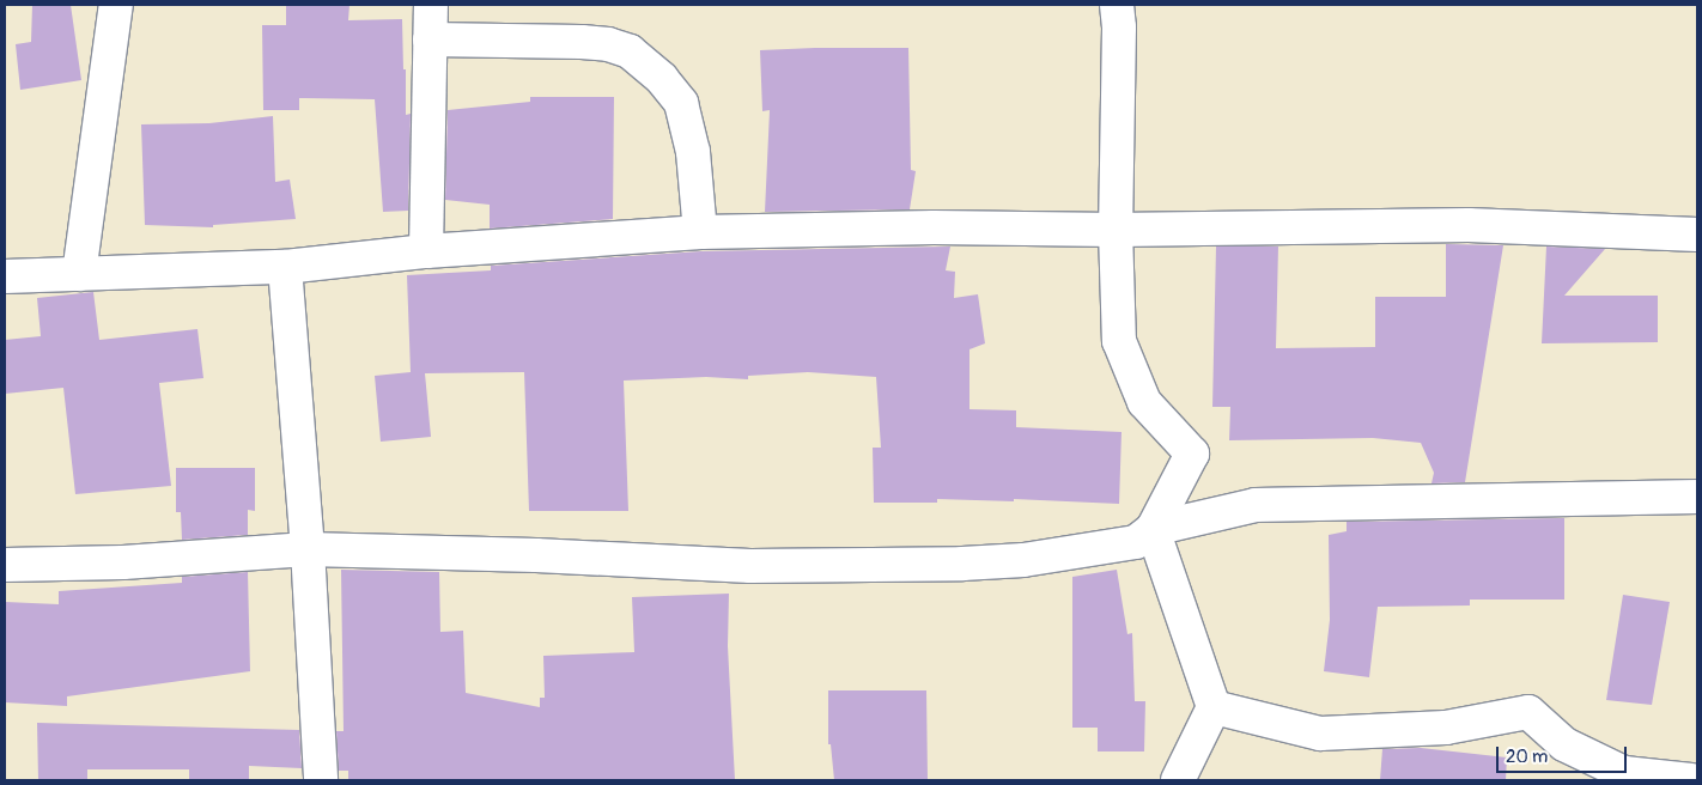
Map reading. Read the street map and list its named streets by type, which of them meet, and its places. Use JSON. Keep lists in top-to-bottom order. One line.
{"scale_bar":"20 m"}
